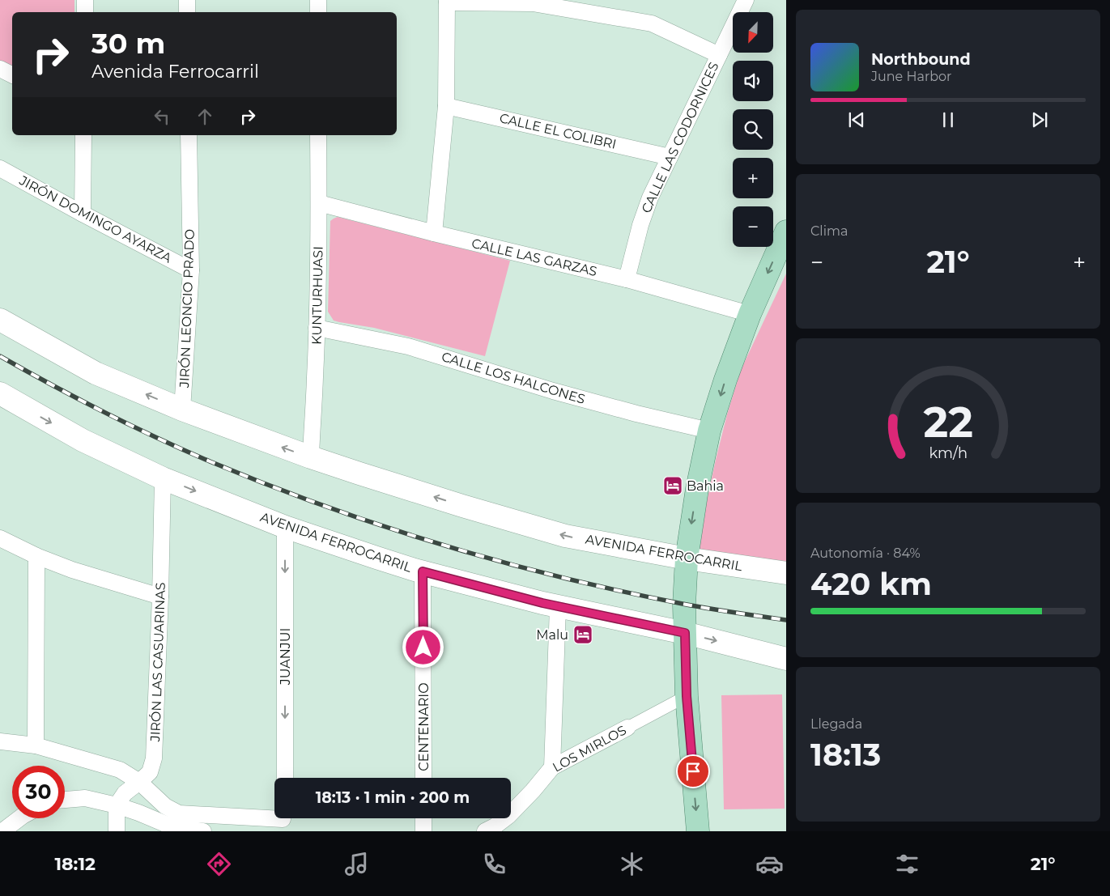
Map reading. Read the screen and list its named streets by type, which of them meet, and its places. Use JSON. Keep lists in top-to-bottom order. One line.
{"streets":{"main road":["AVENIDA FERROCARRIL"],"street":["CALLE EL COLIBRI","CALLE LAS CODORNICES","JIRÓN DOMINGO AYARZA","CALLE LAS GARZAS","KUNTURHUASI","JIRÓN LEONCIO PRADO","CALLE LOS HALCONES","JUANJUI","JIRÓN LAS CASUARINAS","CENTENARIO","LOS MIRLOS"]},"crossings":[["CALLE EL COLIBRI","CALLE LAS CODORNICES"],["CALLE LAS CODORNICES","CALLE LAS GARZAS"],["JIRÓN DOMINGO AYARZA","JIRÓN LEONCIO PRADO"],["CALLE LAS GARZAS","KUNTURHUASI"],["KUNTURHUASI","CALLE LOS HALCONES"],["KUNTURHUASI","AVENIDA FERROCARRIL"],["JIRÓN LEONCIO PRADO","AVENIDA FERROCARRIL"],["AVENIDA FERROCARRIL","JUANJUI"],["AVENIDA FERROCARRIL","JIRÓN LAS CASUARINAS"],["AVENIDA FERROCARRIL","CENTENARIO"]],"one_way":["JUANJUI"],"places":{"hotel":["Bahia","Malu"]},"north":"bottom left","page":{"map_buttons":["+","−"],"turn":["30 m","Avenida Ferrocarril"],"song":["Northbound","June Harbor"],"tile":["Clima",["Autonomía · 84%","420 km"],["Llegada","18:13"]],"heat":["−","21°","+"],"limit":"30","trip":"18:13 · 1 min · 200 m","tabs":["18:12","21°"],"gauge":["22","km/h"]}}
